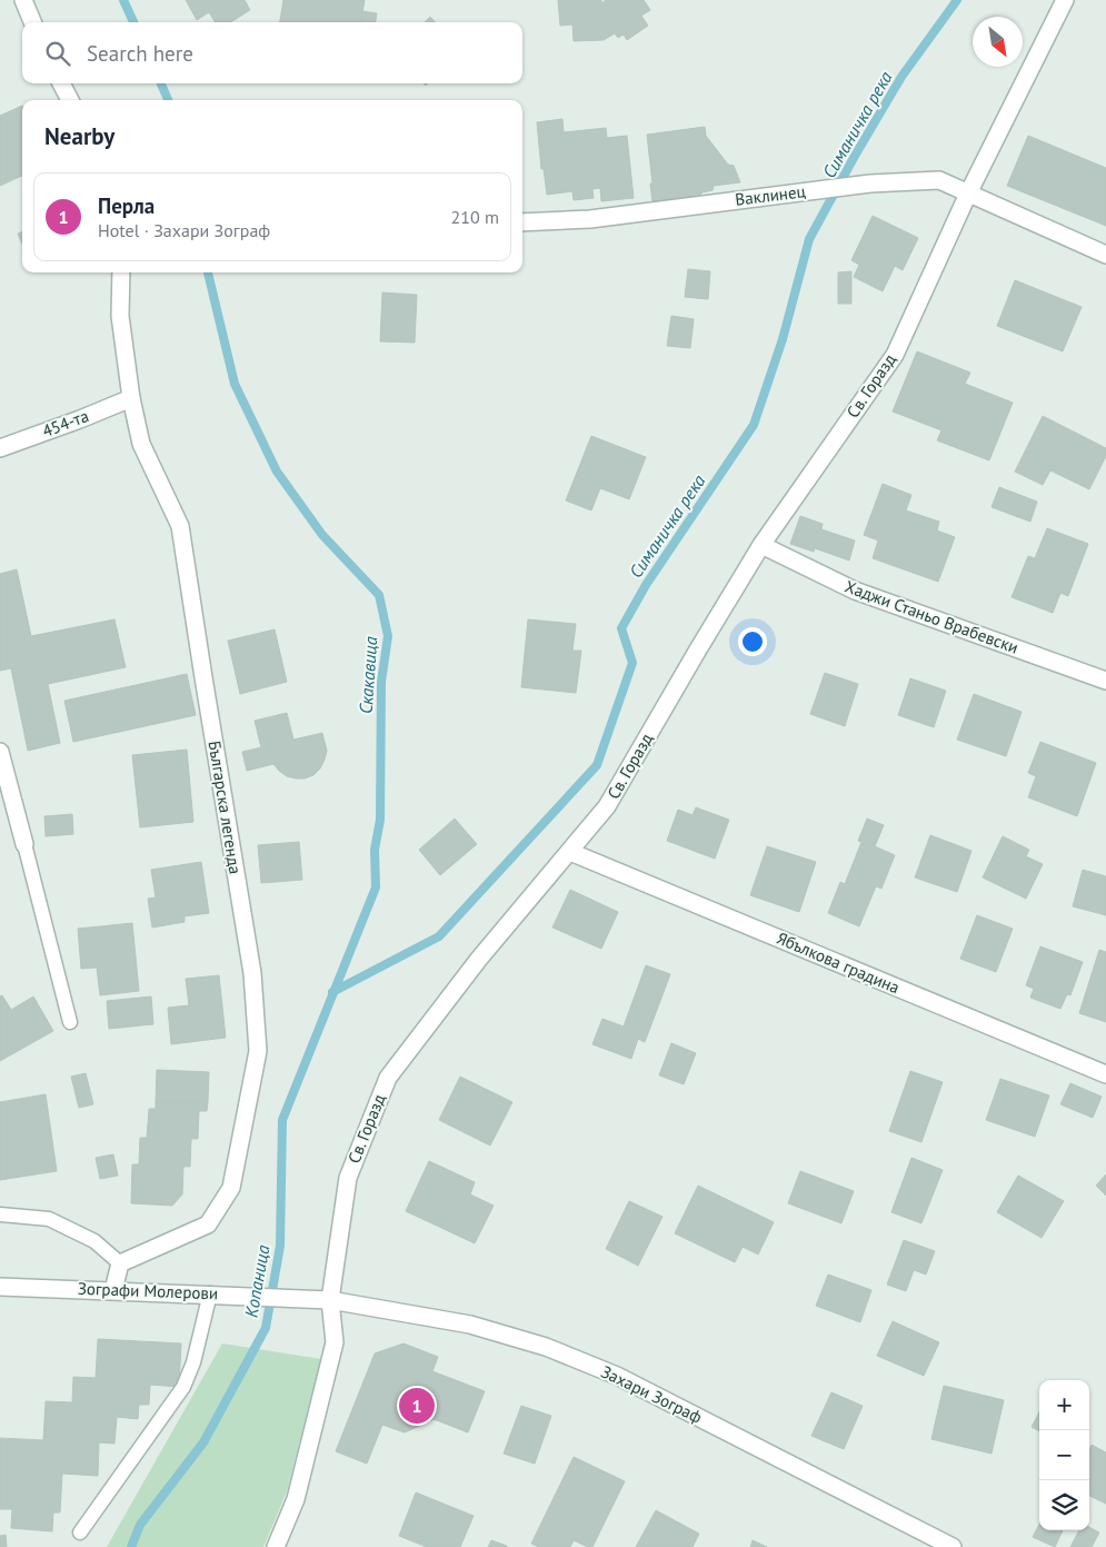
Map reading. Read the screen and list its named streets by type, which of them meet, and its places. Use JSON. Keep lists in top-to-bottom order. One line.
{"streets":{"street":["Ваклинец","Св. Горазд","454-та","Хаджи Станьо Врабевски","Българска легенда","Ябълкова градина","Зографи Молерови","Захари Зограф"]},"crossings":[["Ваклинец","Св. Горазд"],["Св. Горазд","Хаджи Станьо Врабевски"],["Св. Горазд","Ябълкова градина"],["Св. Горазд","Зографи Молерови"],["Св. Горазд","Захари Зограф"],["454-та","Българска легенда"],["Зографи Молерови","Захари Зограф"]],"water":["Симаничка река","Скакавица","Копаница"],"north":"bottom right","page":{"search":"Search here","heading":"Nearby","list":[{"mark":"1","name":"Перла","note":"Hotel · Захари Зограф","value":"210 m"}],"map_buttons":["+","−"],"pins":"1"}}
